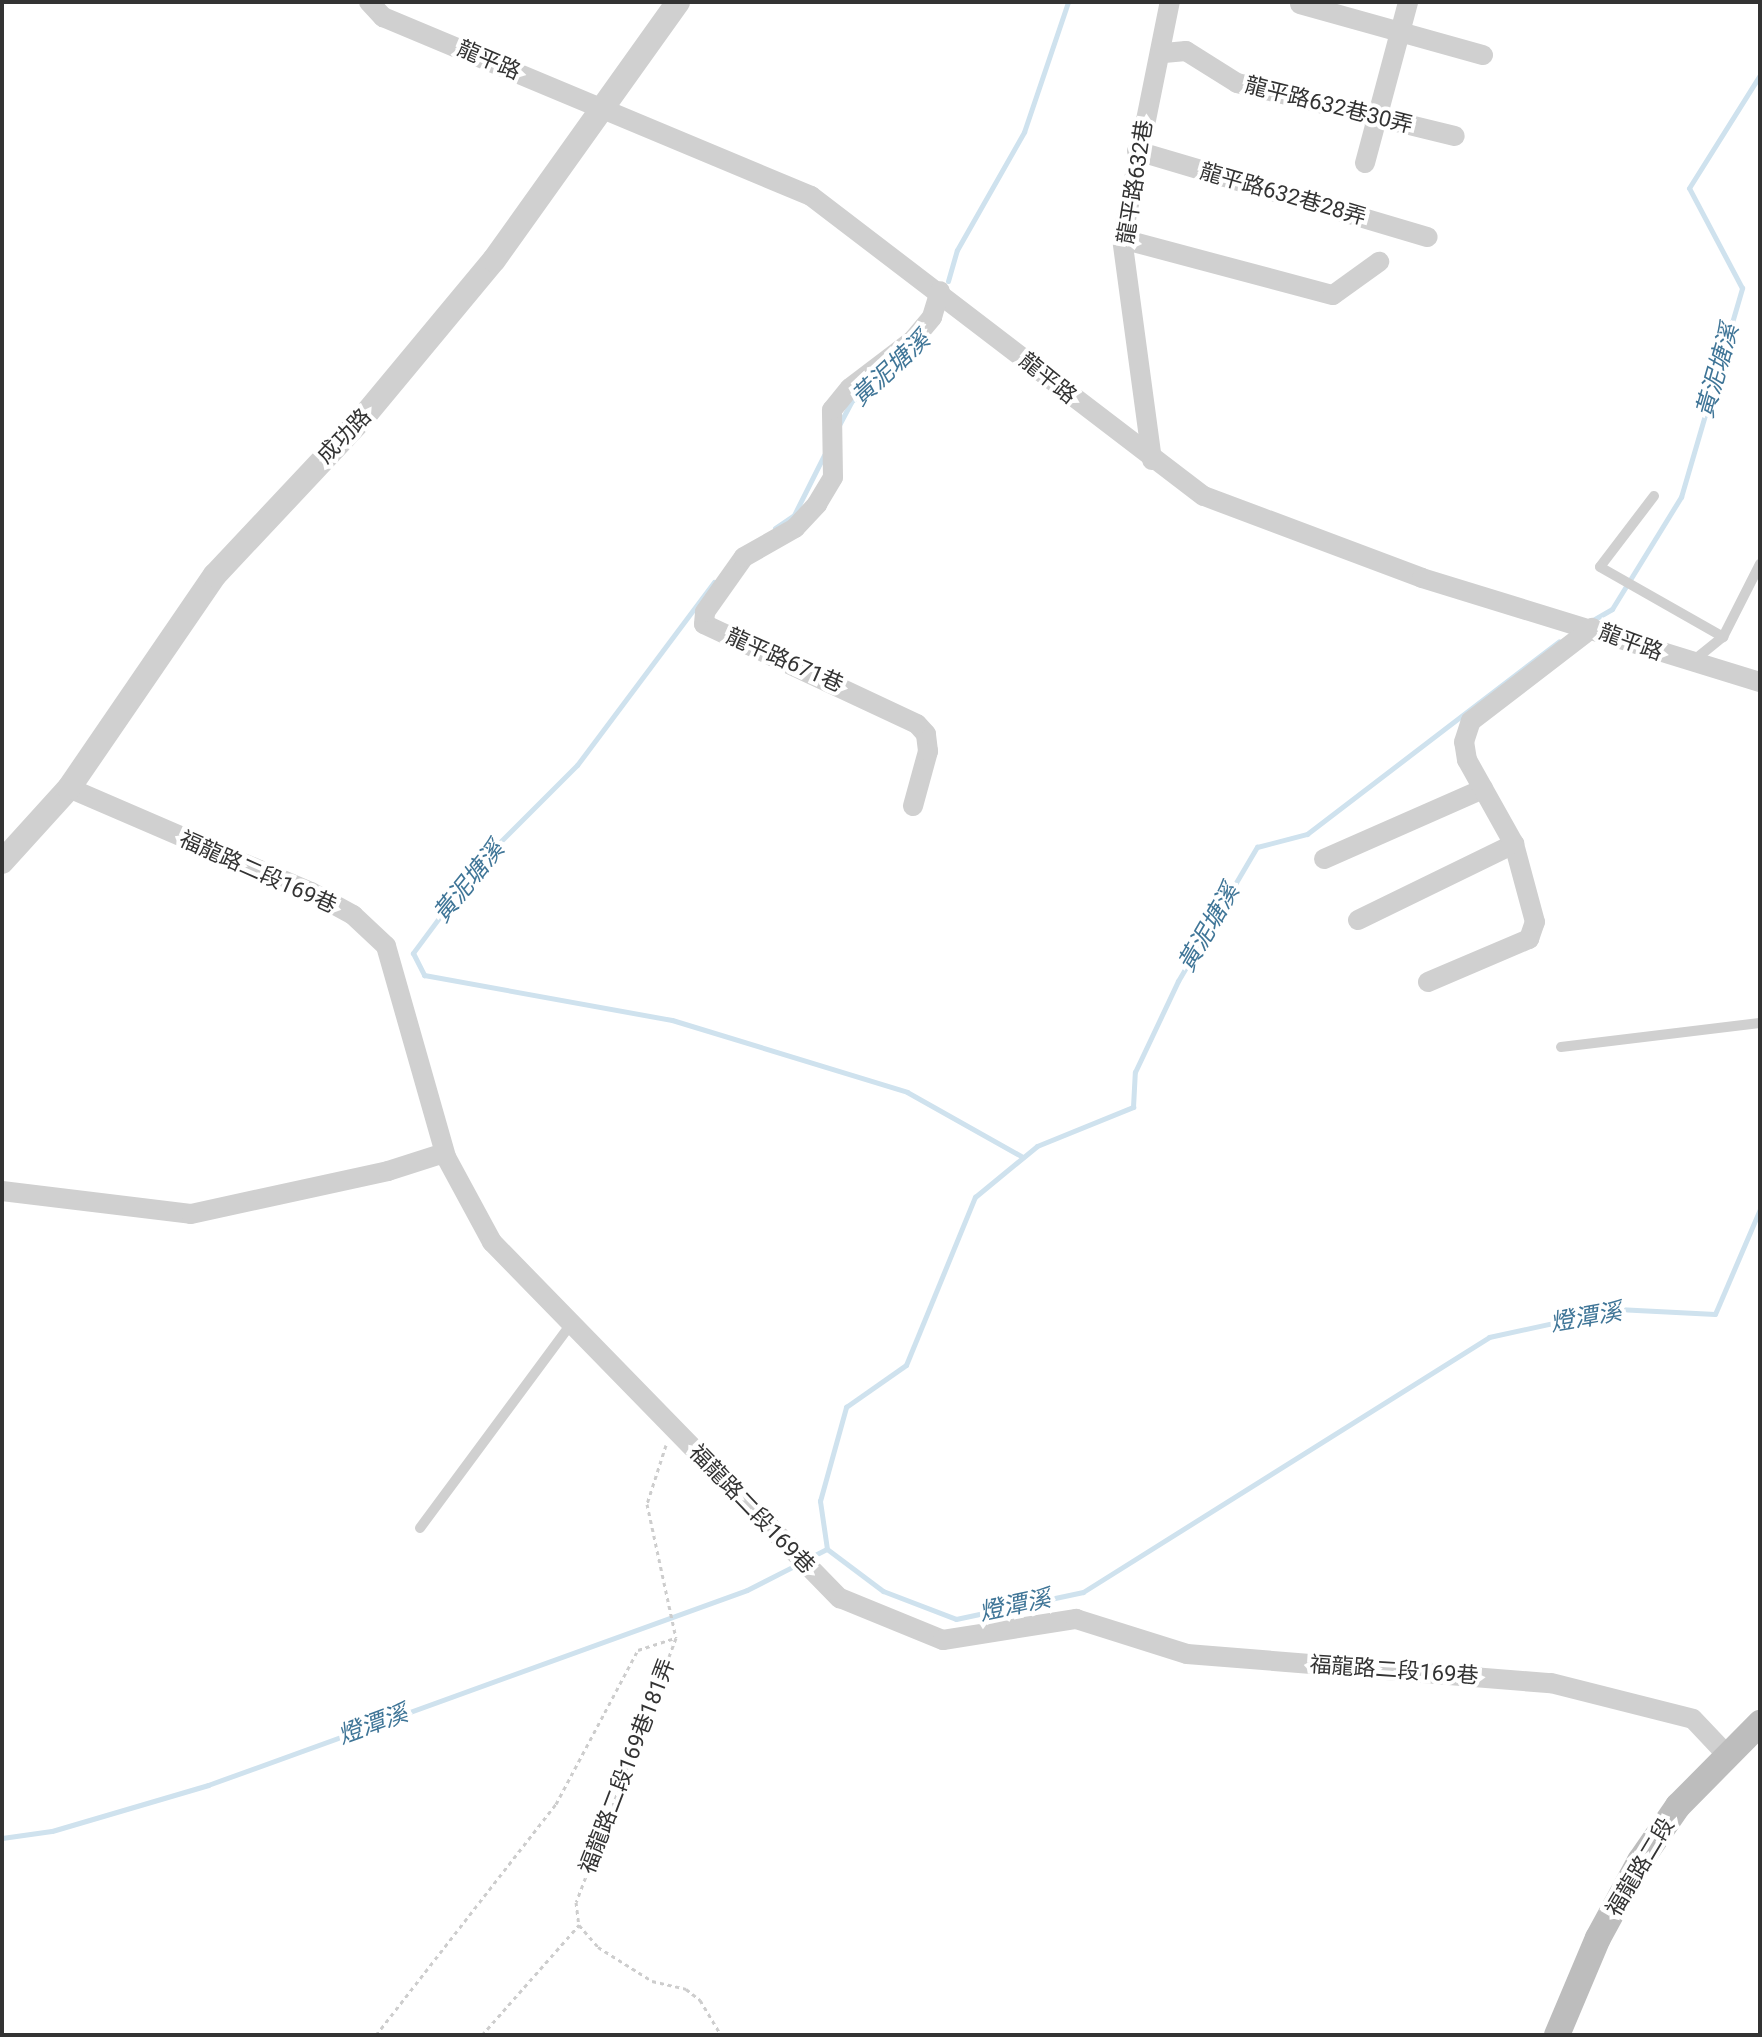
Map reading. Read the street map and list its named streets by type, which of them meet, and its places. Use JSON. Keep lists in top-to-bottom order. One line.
{"streets":{"main road":["福龍路二段"],"street":["龍平路","龍平路632巷30弄","龍平路632巷","龍平路632巷28弄","成功路","龍平路671巷","福龍路二段169巷"],"path":["福龍路二段169巷181弄"]},"crossings":[["龍平路","龍平路632巷"],["龍平路","成功路"],["龍平路","龍平路671巷"],["龍平路632巷30弄","龍平路632巷"],["龍平路632巷","龍平路632巷28弄"],["成功路","福龍路二段169巷"],["福龍路二段169巷","福龍路二段169巷181弄"],["福龍路二段169巷","福龍路二段"]],"water":["黃泥塘溪","燈潭溪"]}
